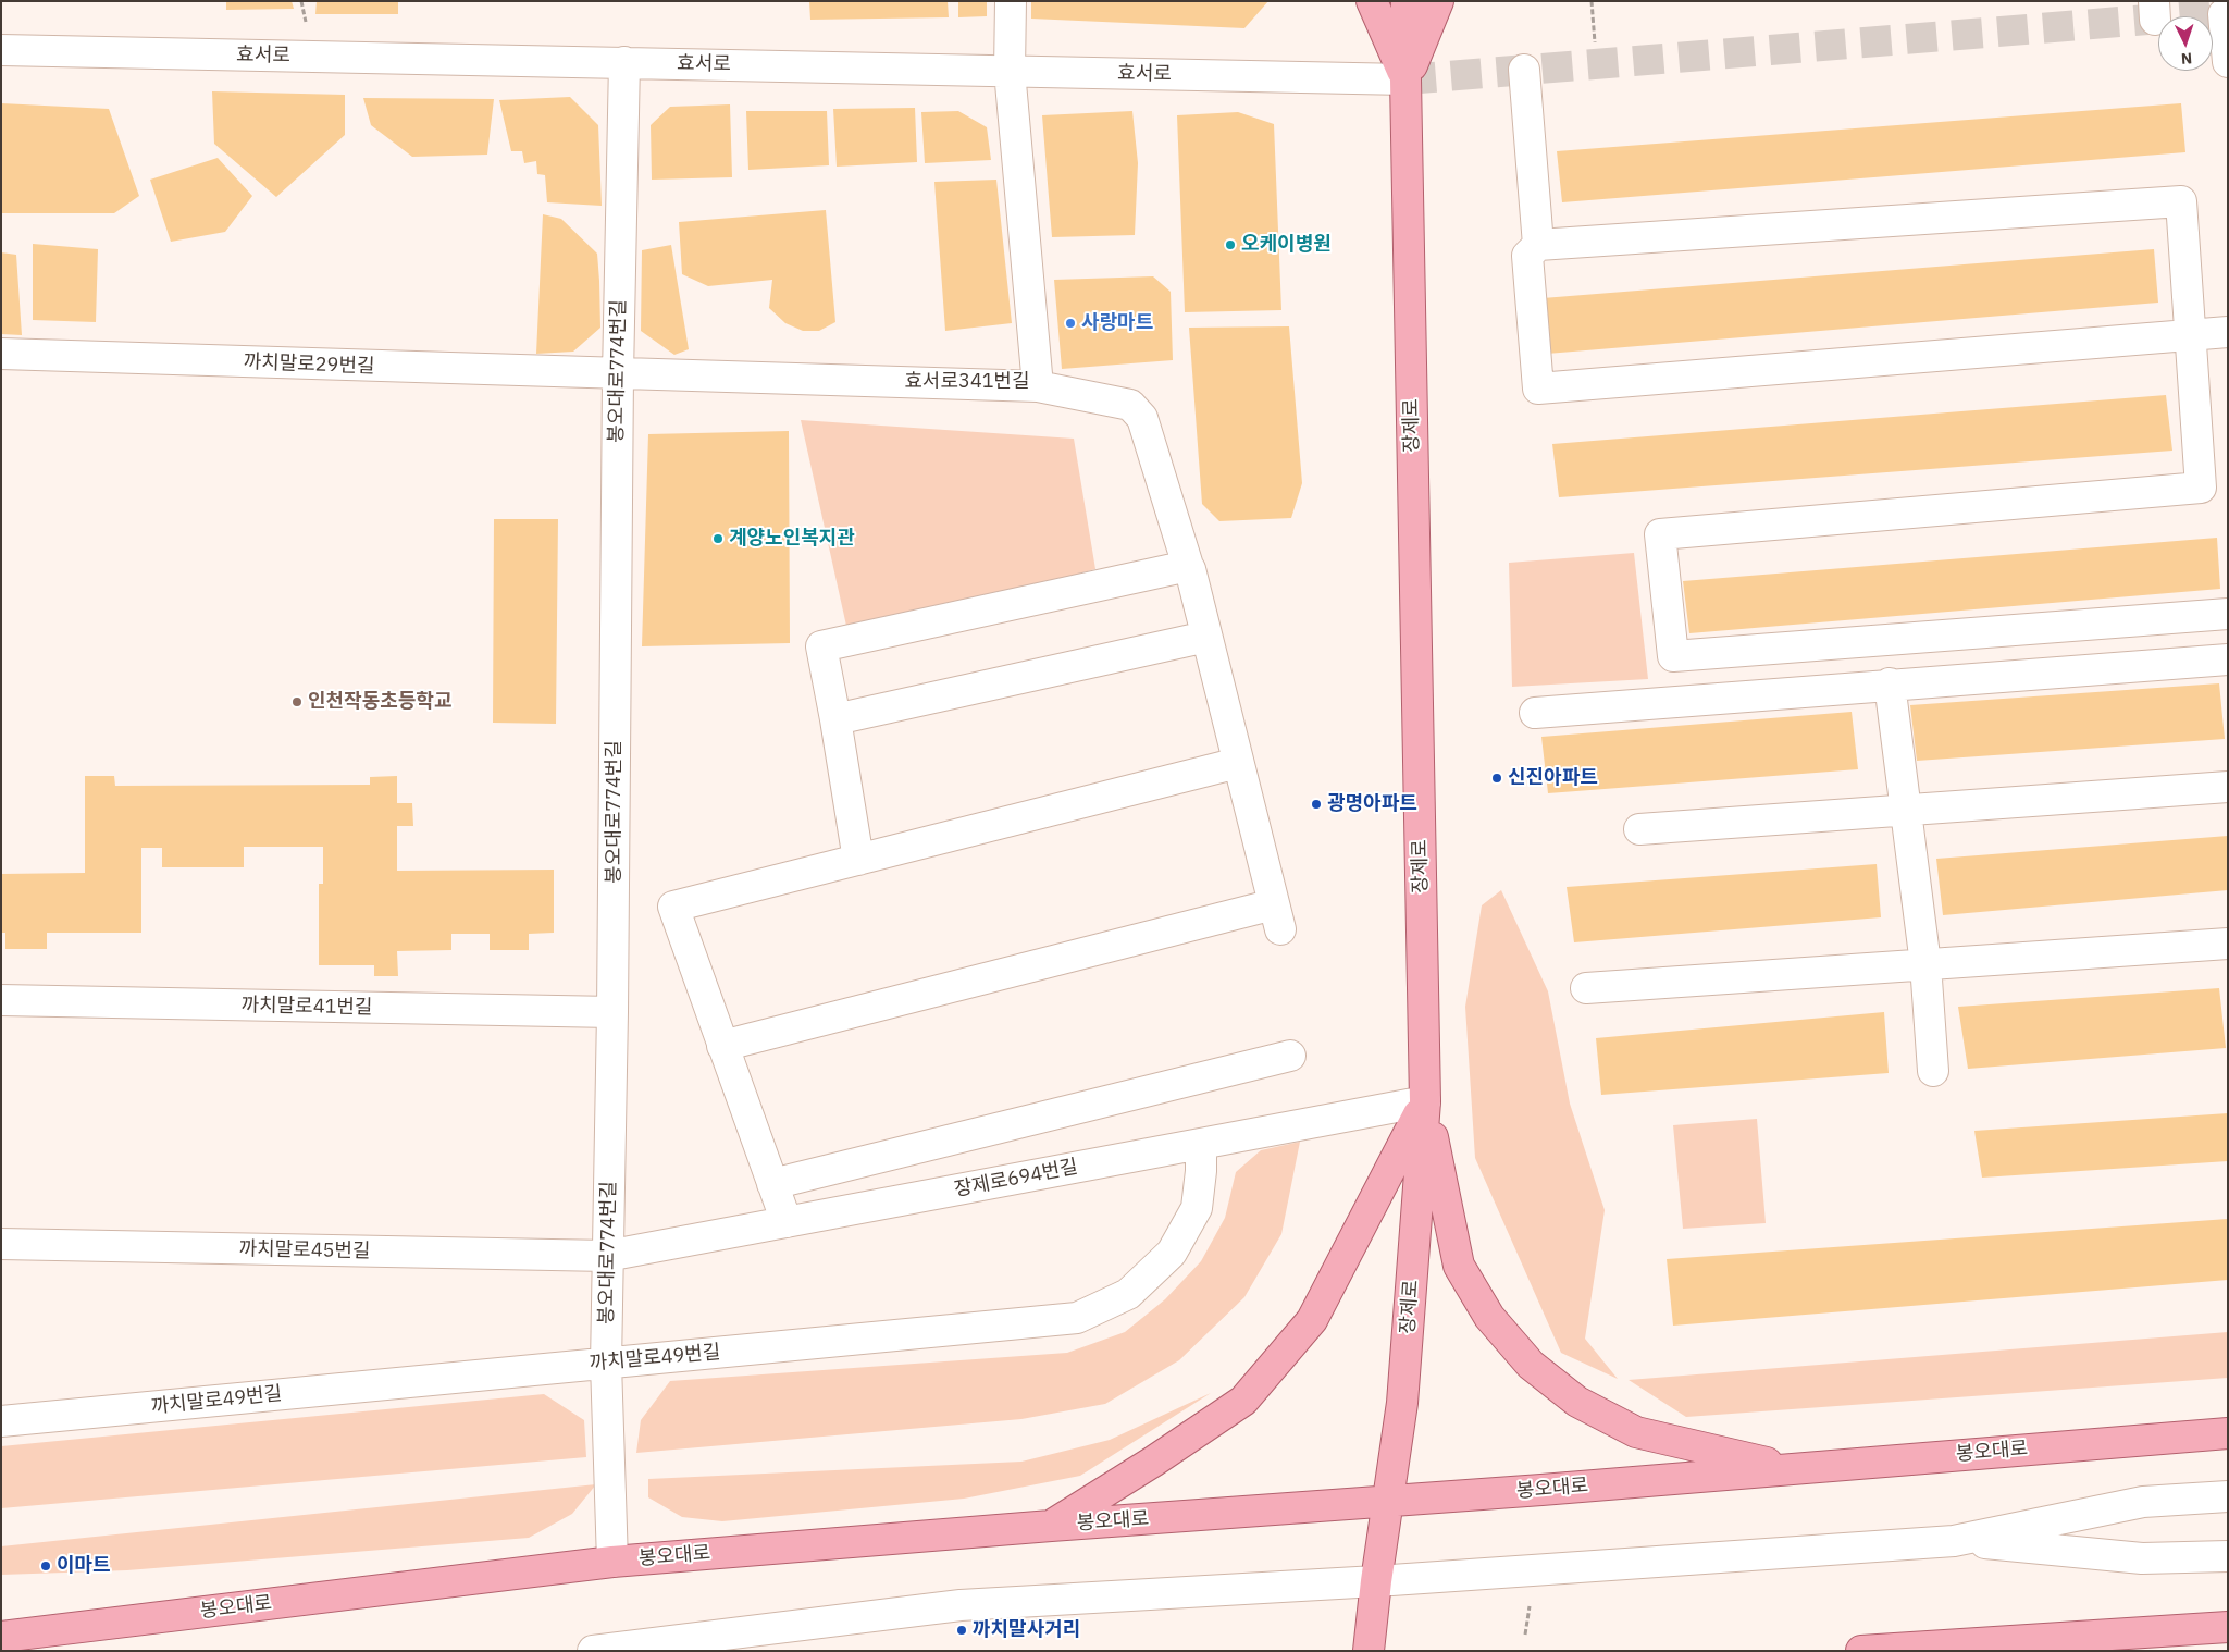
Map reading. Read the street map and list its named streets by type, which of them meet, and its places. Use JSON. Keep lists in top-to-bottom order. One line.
{"streets":{"main road":["장제로","봉오대로"],"street":["효서로","까치말로29번길","봉오대로774번길","효서로341번길","까치말로41번길","장제로694번길","까치말로45번길","까치말로49번길"]},"crossings":[["효서로","봉오대로774번길"],["효서로","효서로341번길"],["효서로","장제로"],["까치말로29번길","봉오대로774번길"],["까치말로29번길","효서로341번길"],["봉오대로774번길","효서로341번길"],["봉오대로774번길","까치말로41번길"],["봉오대로774번길","장제로694번길"],["봉오대로774번길","까치말로45번길"],["봉오대로774번길","까치말로49번길"],["봉오대로774번길","봉오대로"],["장제로","장제로694번길"],["장제로","봉오대로"],["장제로694번길","까치말로45번길"],["장제로694번길","까치말로49번길"]],"places":["오케이병원","사랑마트","계양노인복지관","인천작동초등학교","신진아파트","광명아파트","이마트","까치말사거리"],"north":"bottom"}
